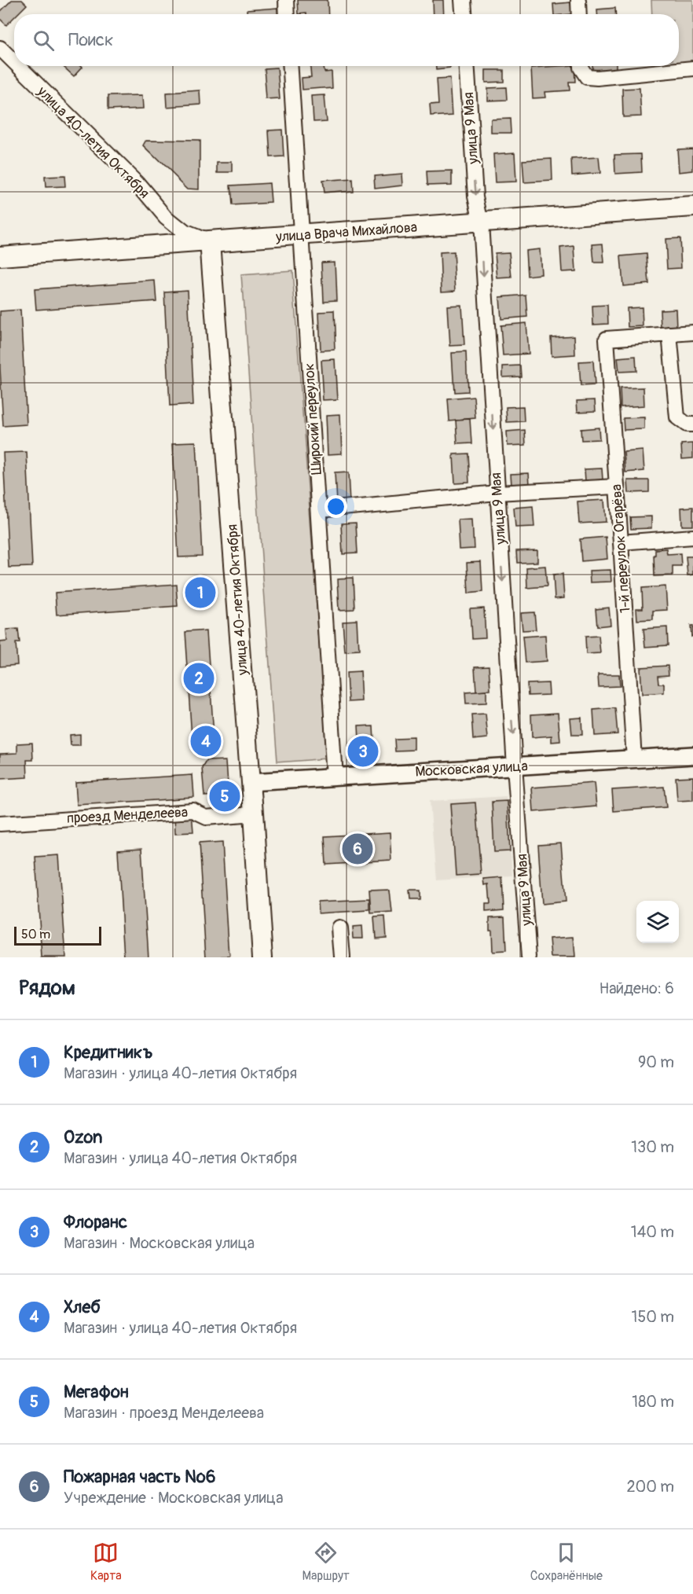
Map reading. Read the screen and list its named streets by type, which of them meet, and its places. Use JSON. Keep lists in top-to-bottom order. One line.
{"streets":{"main road":["улица 40-летия Октября","улица Врача Михайлова"],"street":["улица 9 Мая","Широкий переулок","1-й переулок Огарёва","Московская улица","проезд Менделеева"]},"crossings":[["улица 9 Мая","улица Врача Михайлова"],["улица 9 Мая","Московская улица"],["улица 40-летия Октября","улица Врача Михайлова"],["улица 40-летия Октября","Московская улица"],["улица 40-летия Октября","проезд Менделеева"],["улица Врача Михайлова","Широкий переулок"],["Широкий переулок","Московская улица"],["1-й переулок Огарёва","Московская улица"]],"one_way":["улица 9 Мая"],"scale_bar":"50 m","page":{"search":"Поиск","pins":["1","2","4","3","5","6"],"scale":"50 m","heading":["Рядом","Найдено: 6"],"list":[{"mark":"1","name":"Кредитникъ","note":"Магазин · улица 40-летия Октября","value":"90 m"},{"mark":"2","name":"Ozon","note":"Магазин · улица 40-летия Октября","value":"130 m"},{"mark":"3","name":"Флоранс","note":"Магазин · Московская улица","value":"140 m"},{"mark":"4","name":"Хлеб","note":"Магазин · улица 40-летия Октября","value":"150 m"},{"mark":"5","name":"Мегафон","note":"Магазин · проезд Менделеева","value":"180 m"},{"mark":"6","name":"Пожарная часть №6","note":"Учреждение · Московская улица","value":"200 m"}],"nav":["Карта","Маршрут","Сохранённые"]}}
